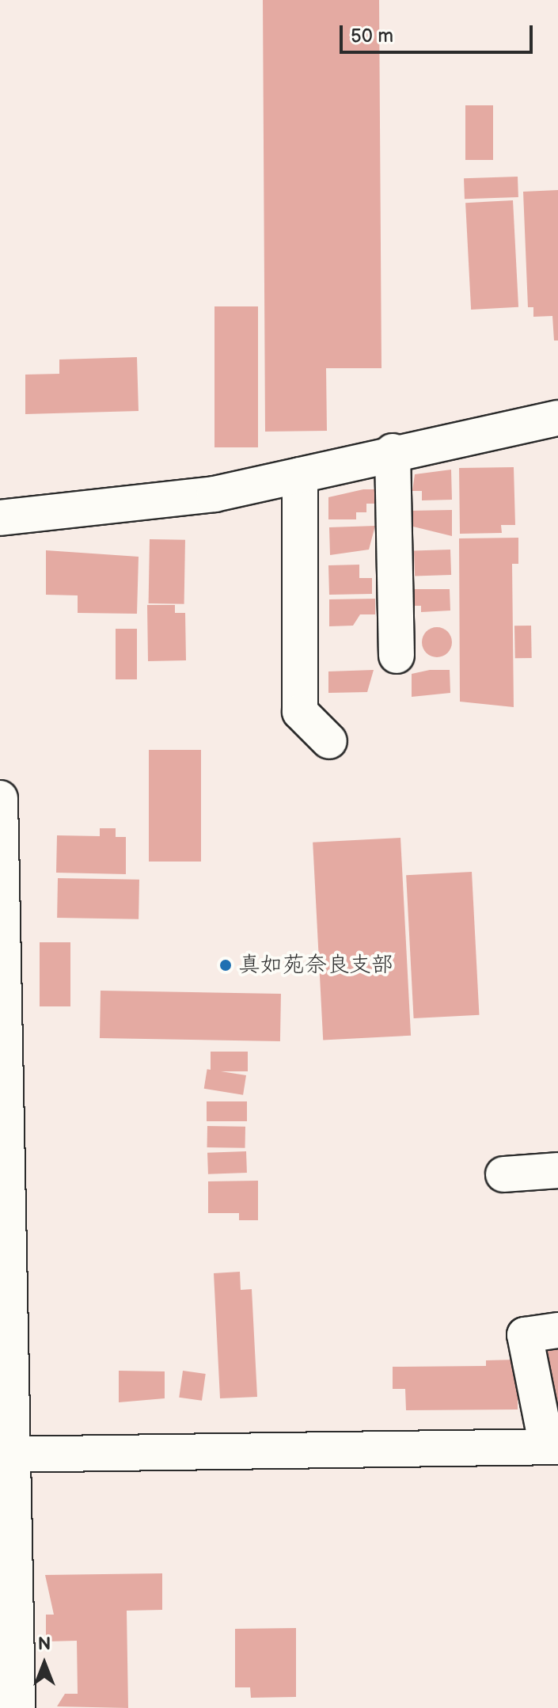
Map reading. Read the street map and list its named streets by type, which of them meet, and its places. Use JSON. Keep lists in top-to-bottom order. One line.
{"places":["真如苑奈良支部"],"scale_bar":"50 m","north":"top"}
